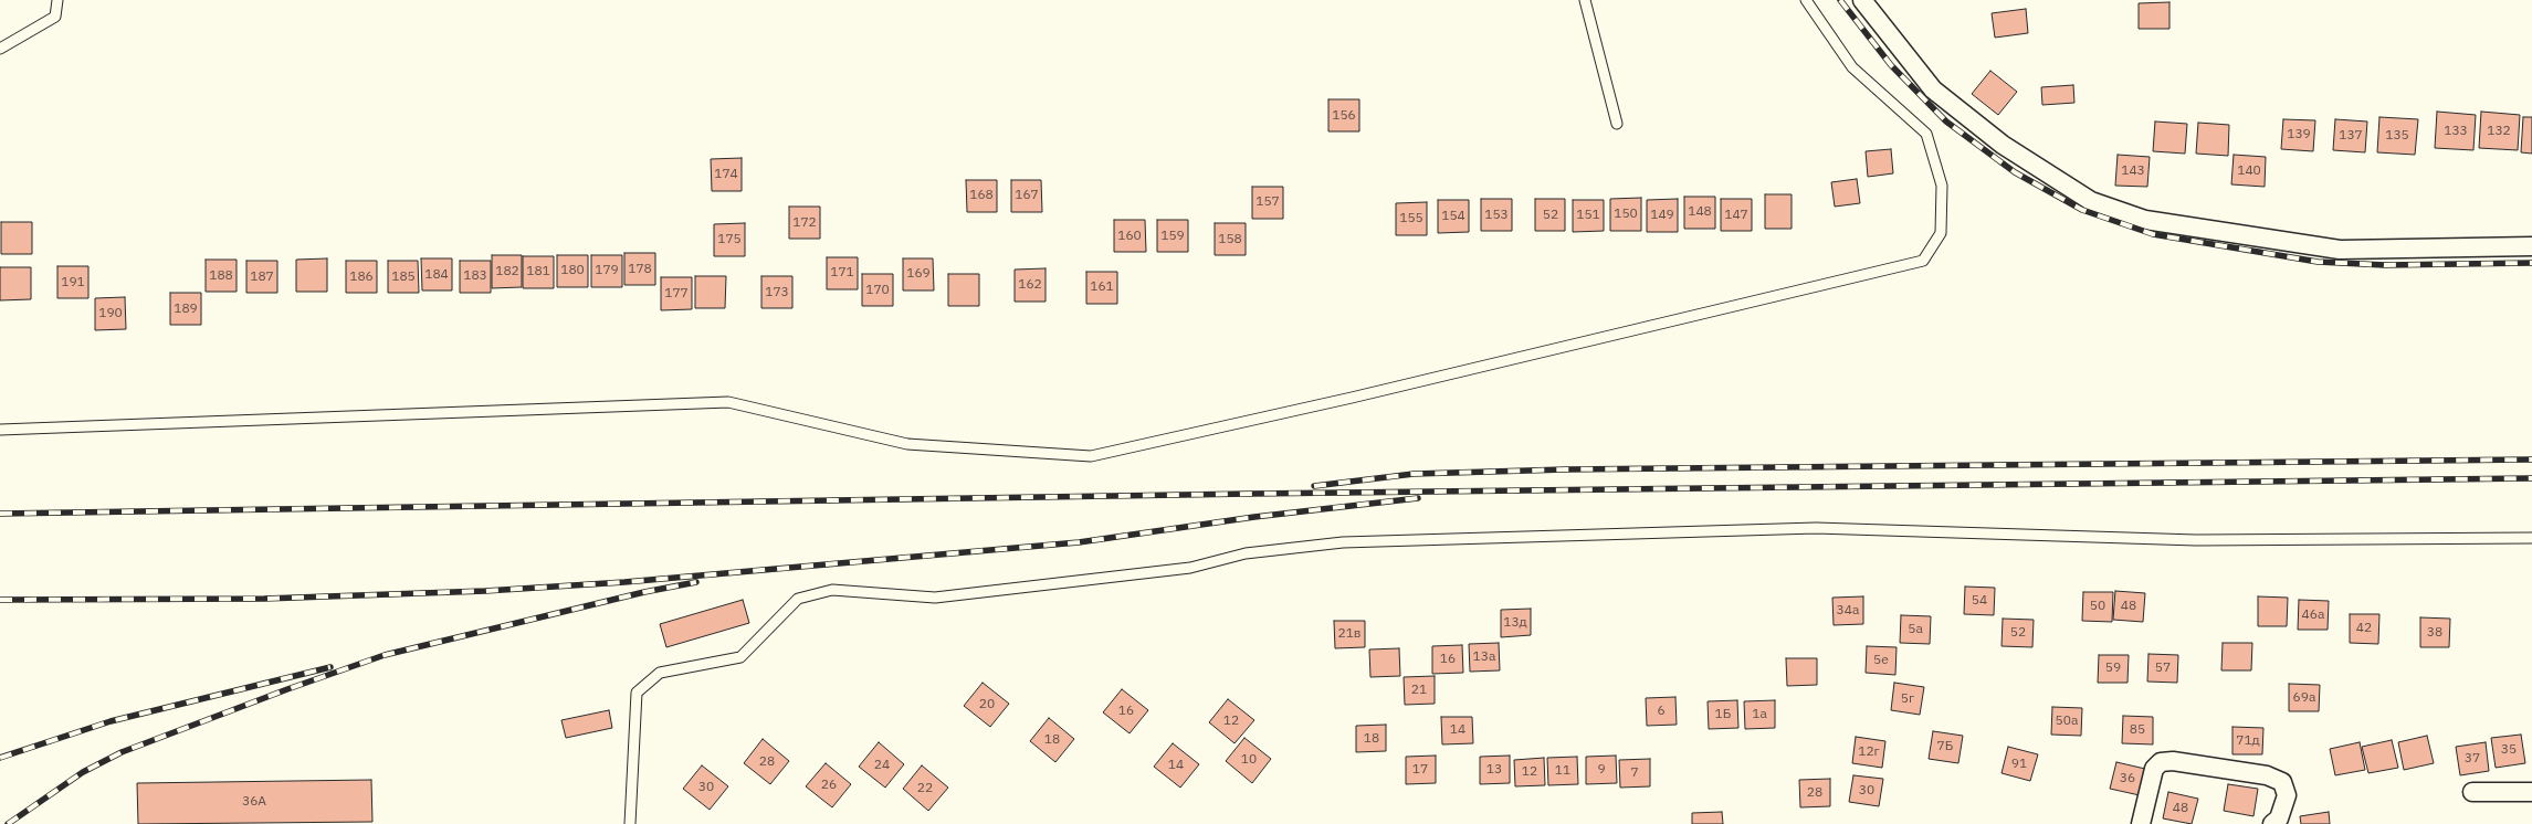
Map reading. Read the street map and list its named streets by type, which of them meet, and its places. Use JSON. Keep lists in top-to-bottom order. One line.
{"house_numbers":["156","133","132","139","137","135","143","140","174","168","167","157","148","150","153","52","151","149","147","154","155","172","160","159","175","158","178","180","179","182","181","171","169","184","188","183","187","186","185","191","162","161","170","173","177","189","190","54","50","48","34а","46а","13д","42","5а","52","38","21в","13а","16","5е","59","57","21","69а","5г","20","16","6","1Б","1а","12","50а","14","85","18","18","71д","7Б","35","12г","37","10","28","91","24","14","17","13","9","11","12","7","36","26","30","22","30","28","36А","48"]}
